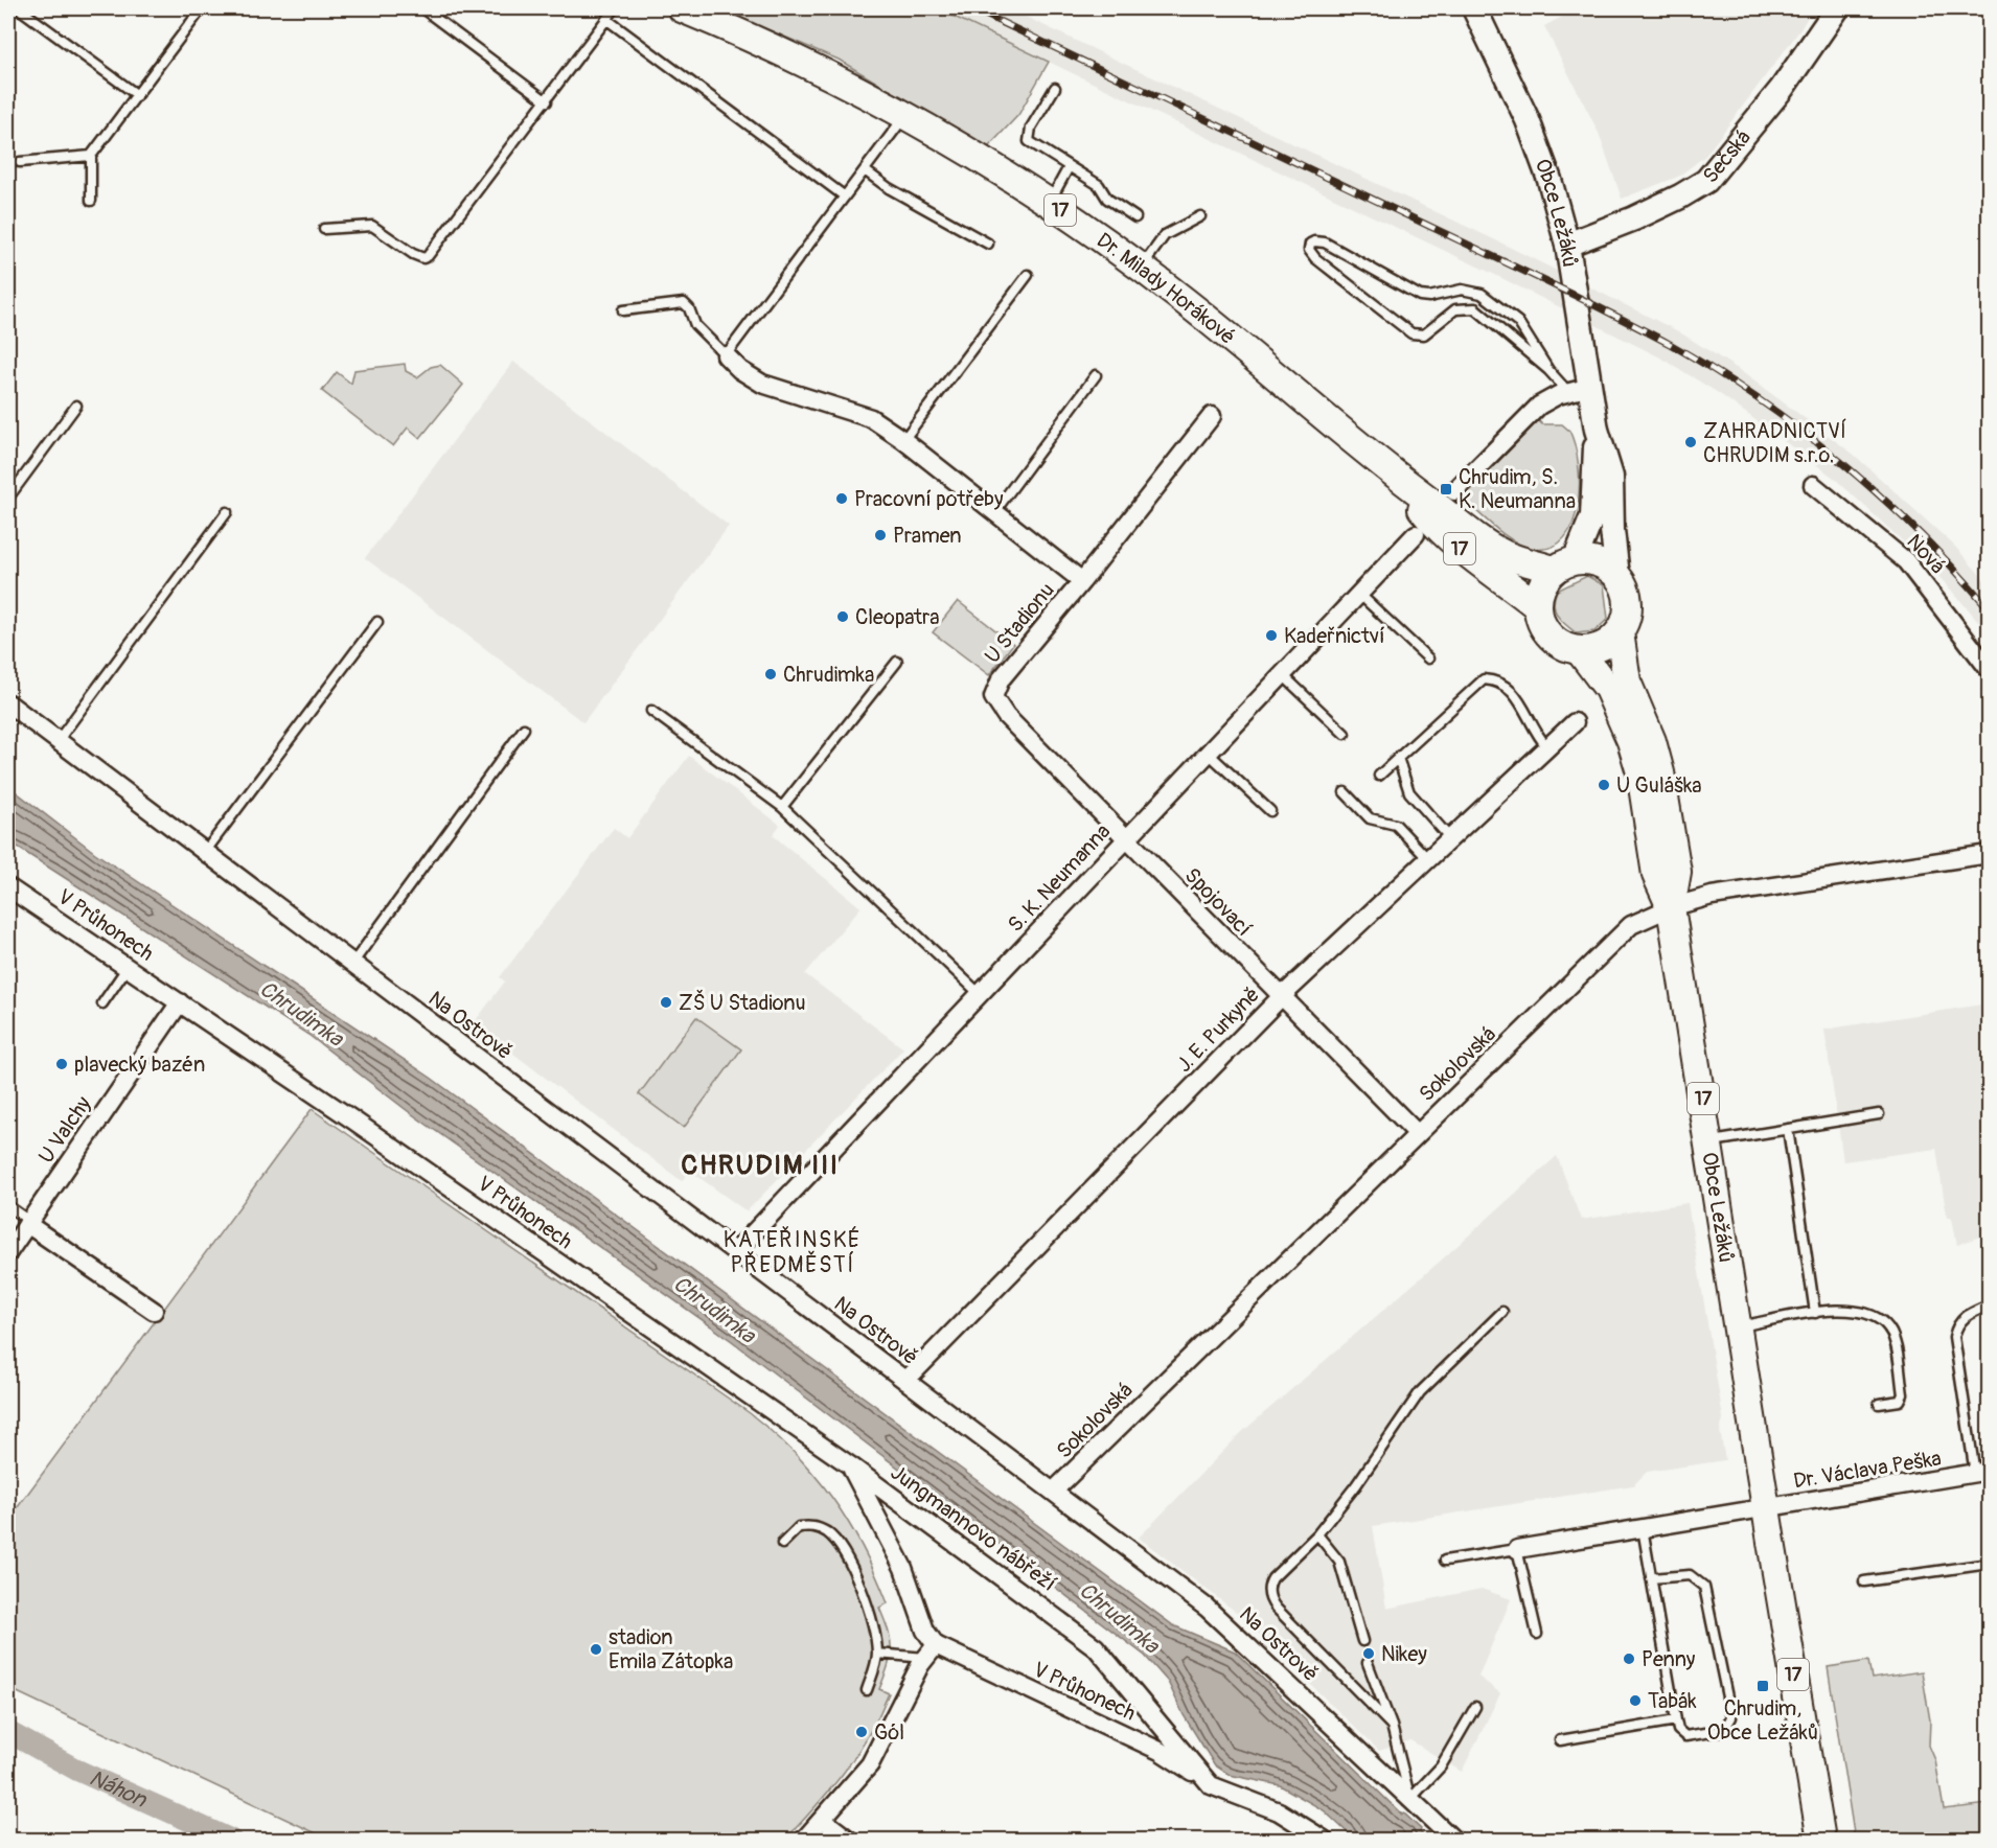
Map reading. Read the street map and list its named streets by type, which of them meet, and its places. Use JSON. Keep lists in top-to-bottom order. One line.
{"streets":{"main road":["Sečská","17","Obce Ležáků","Dr. Milady Horákové"],"street":["Nová","U Stadionu","S. K. Neumanna","Spojovací","V Průhonech","Na Ostrově","J. E. Purkyně","Sokolovská","U Valchy","Dr. Václava Peška","Jungmannovo nábřeží"]},"crossings":[["Sečská","Obce Ležáků"],["17","Obce Ležáků"],["17","Dr. Milady Horákové"],["Obce Ležáků","Dr. Milady Horákové"],["Obce Ležáků","Sokolovská"],["Obce Ležáků","Dr. Václava Peška"],["U Stadionu","Spojovací"],["S. K. Neumanna","Spojovací"],["S. K. Neumanna","Na Ostrově"],["Spojovací","J. E. Purkyně"],["Spojovací","Sokolovská"],["V Průhonech","U Valchy"],["V Průhonech","Jungmannovo nábřeží"],["Na Ostrově","J. E. Purkyně"],["Na Ostrově","Sokolovská"]],"districts":["CHRUDIM III","KATEŘINSKÉ PŘEDMĚSTÍ"],"water":["Chrudimka","Náhon"],"places":{"other":["ZAHRADNICTVÍ CHRUDIM s.r.o.","Pracovní potřeby","Pramen","Cleopatra","Kadeřnictví","Chrudimka","U Guláška","ZŠ U Stadionu","plavecký bazén","stadion Emila Zátopka","Nikey","Penny","Tabák","Gól"],"transit":["Chrudim, S. K. Neumanna","Chrudim, Obce Ležáků"]}}
